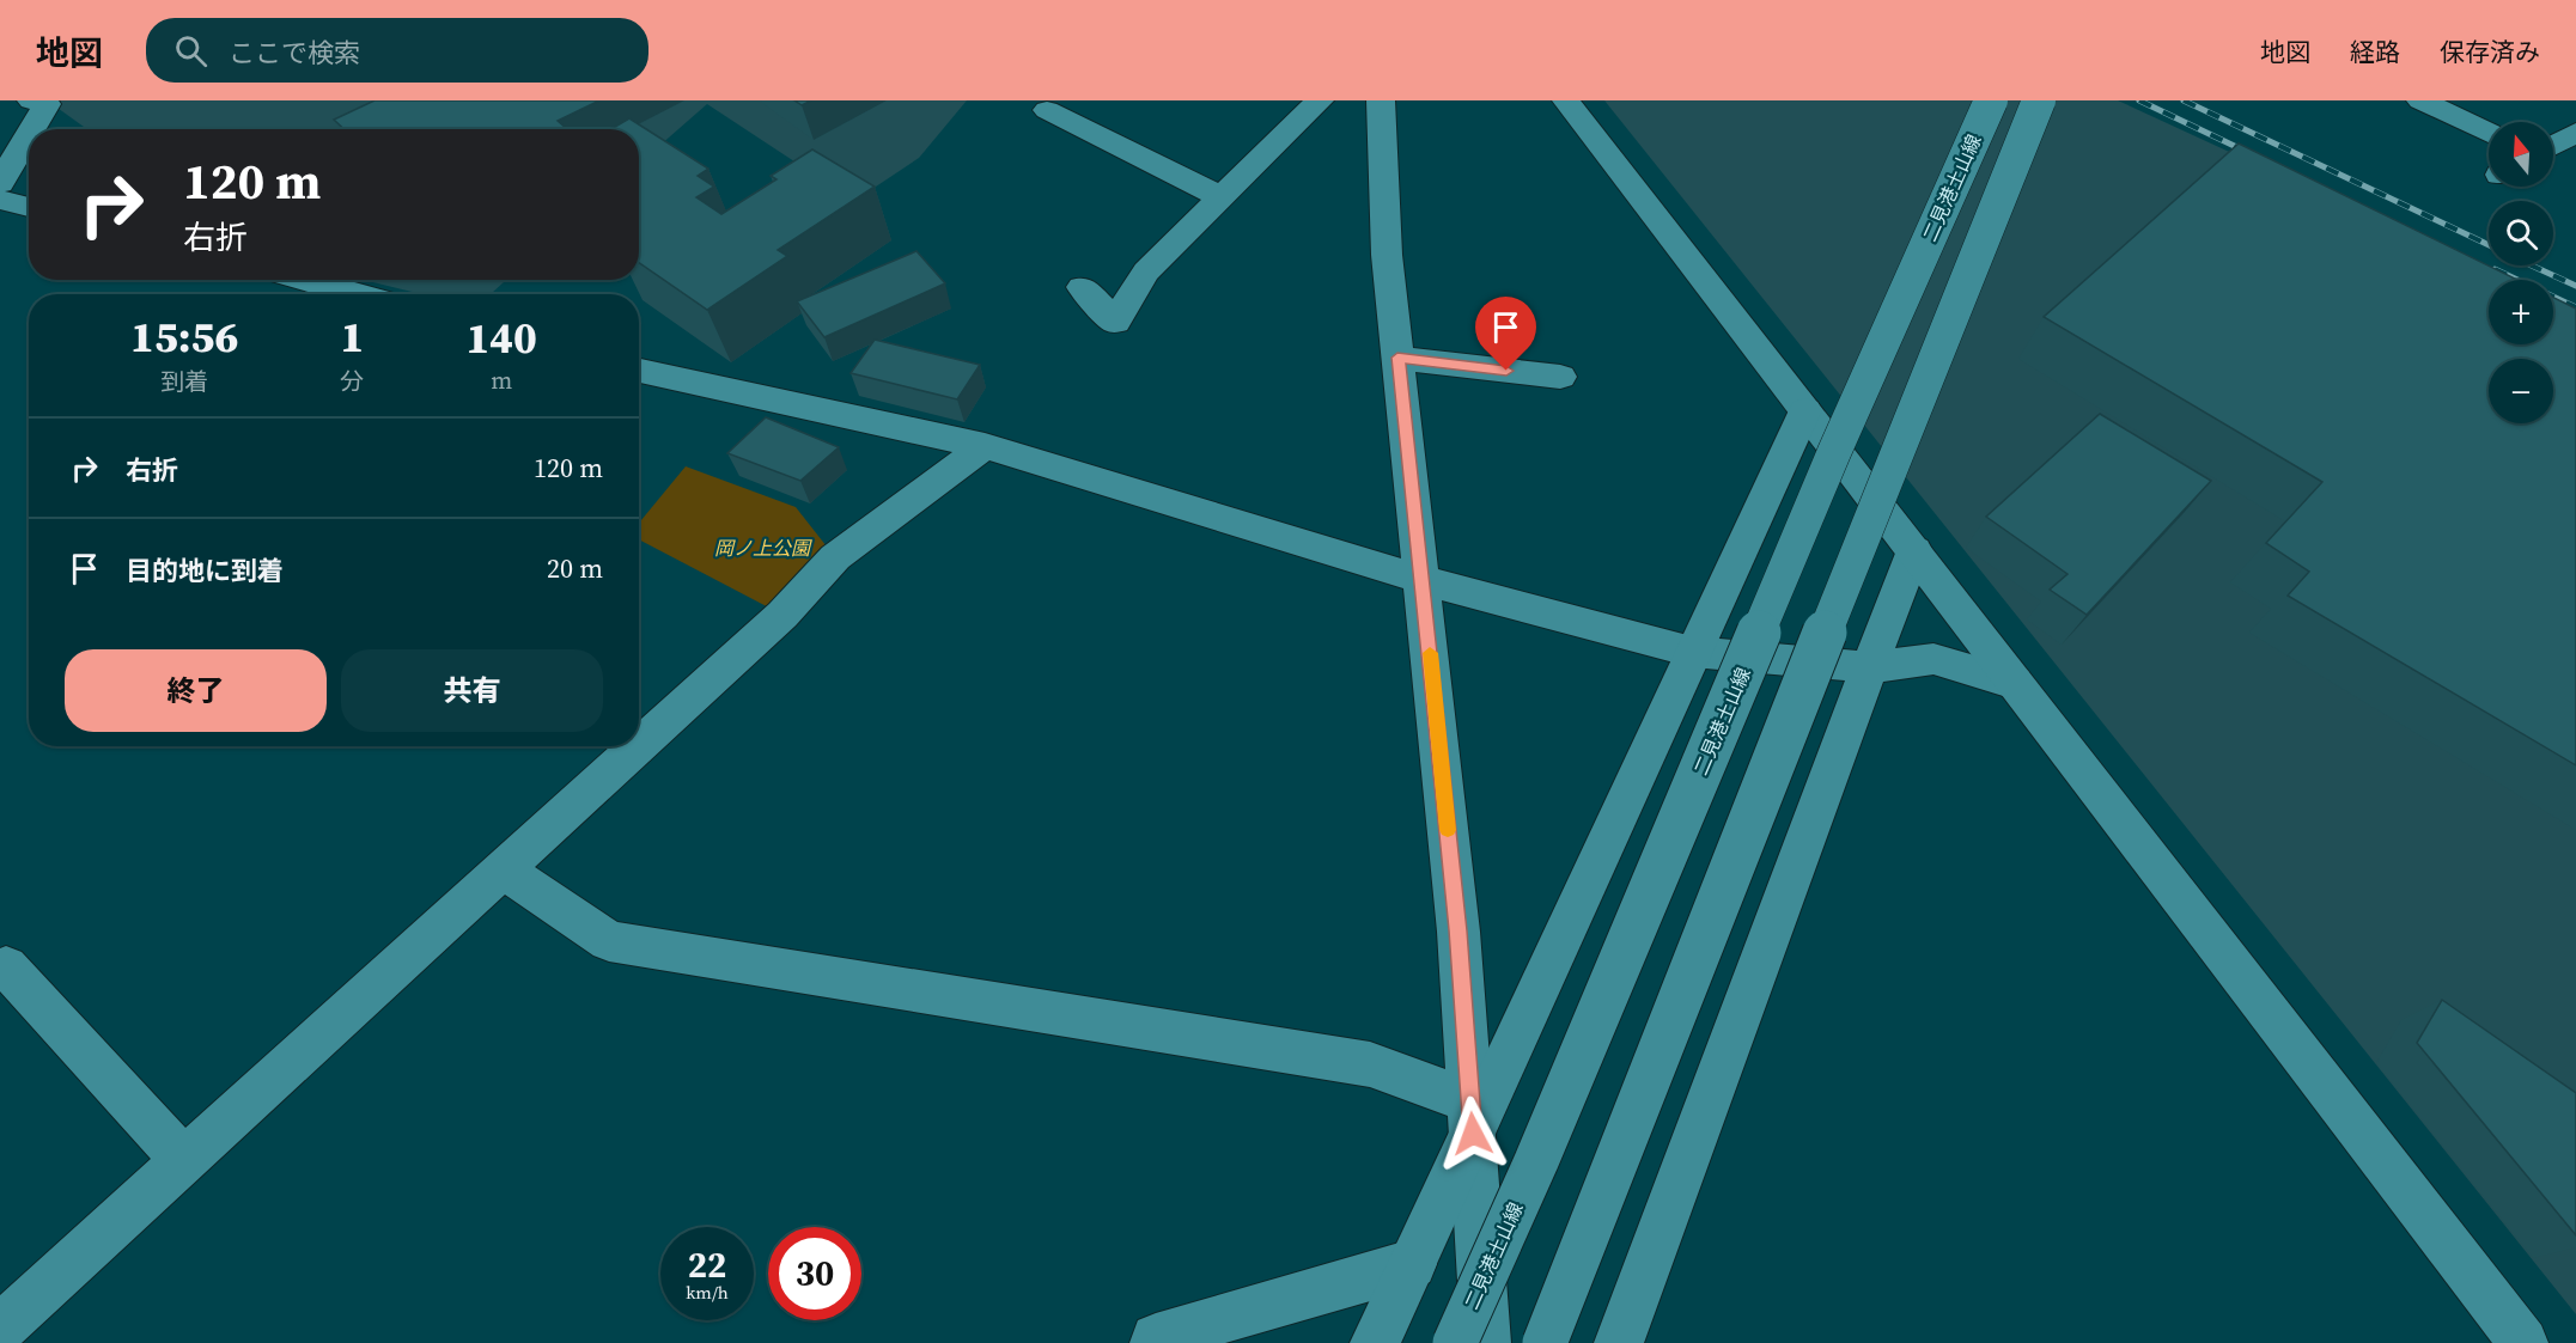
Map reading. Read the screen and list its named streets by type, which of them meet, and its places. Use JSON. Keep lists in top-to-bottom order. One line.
{"streets":{"street":["二見港土山線"]},"parks":["岡ノ上公園"],"north":"top","page":{"header":"地図","search":"ここで検索","nav":["地図","経路","保存済み"],"map_buttons":["+","−"],"turn":["120 m","右折"],"eta":["15:56","到着","1","分","140","m"],"list":[{"name":"右折","value":"120 m"},{"name":"目的地に到着","value":"20 m"}],"buttons":["終了","共有"],"speed":"22 km/h","limit":"30"}}
